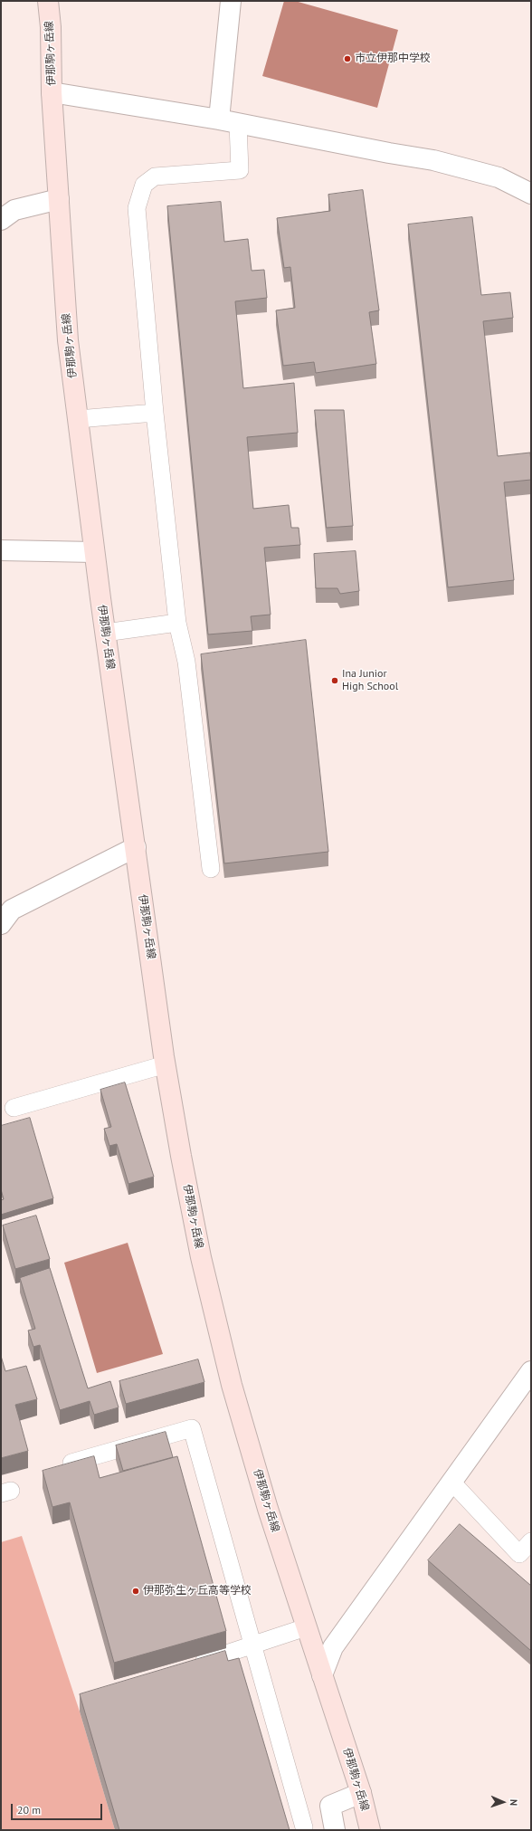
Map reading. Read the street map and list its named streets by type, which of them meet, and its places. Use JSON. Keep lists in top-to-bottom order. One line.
{"streets":{"main road":["伊那駒ヶ岳線"]},"places":["市立伊那中学校","Ina Junior High School","伊那弥生ヶ丘高等学校"],"scale_bar":"20 m","north":"right"}
